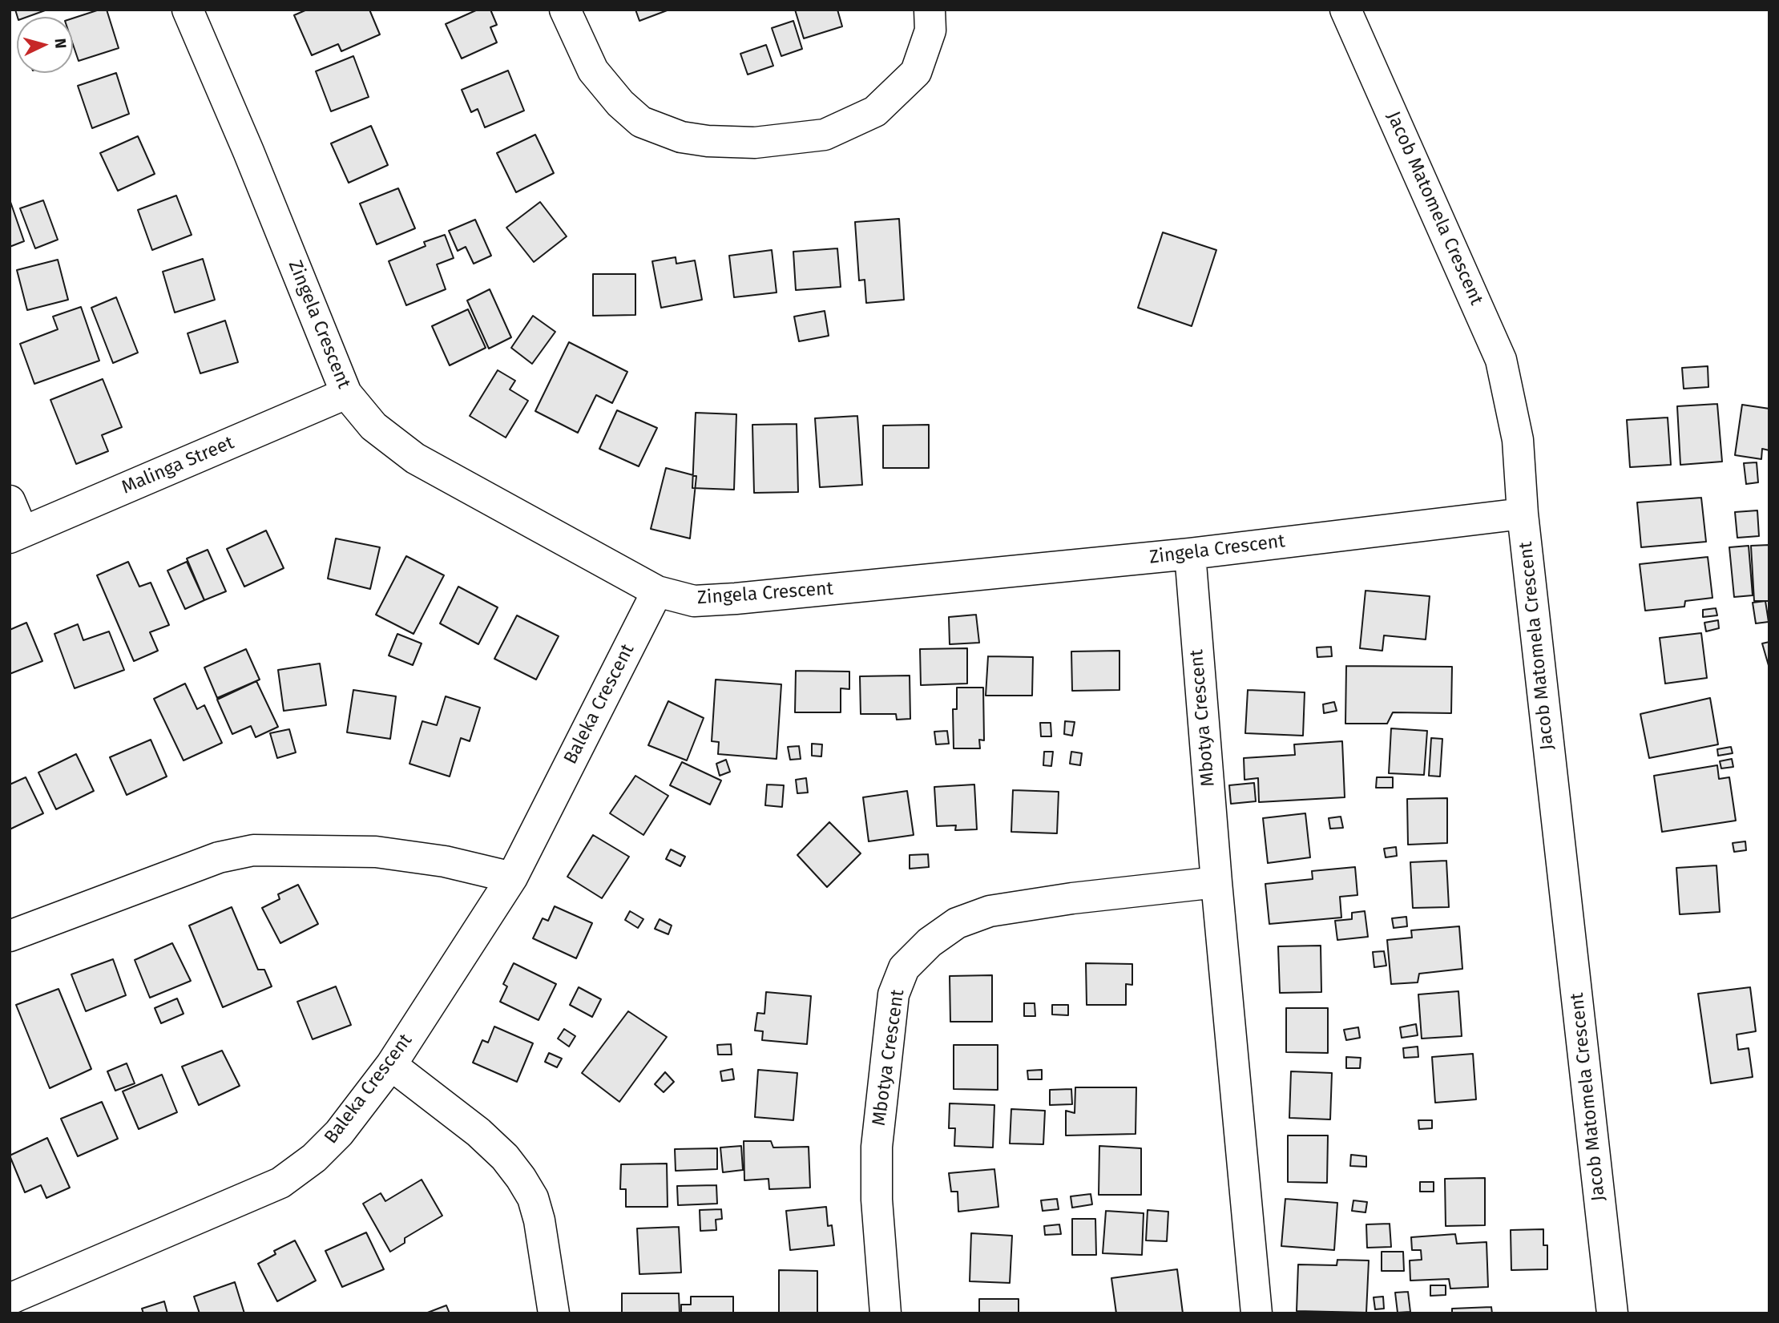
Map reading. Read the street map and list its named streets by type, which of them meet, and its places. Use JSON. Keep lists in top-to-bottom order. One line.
{"streets":{"street":["Jacob Matomela Crescent","Zingela Crescent","Malinga Street","Baleka Crescent","Mbotya Crescent"]},"crossings":[["Jacob Matomela Crescent","Zingela Crescent"],["Zingela Crescent","Malinga Street"],["Zingela Crescent","Baleka Crescent"],["Zingela Crescent","Mbotya Crescent"]],"north":"right"}
